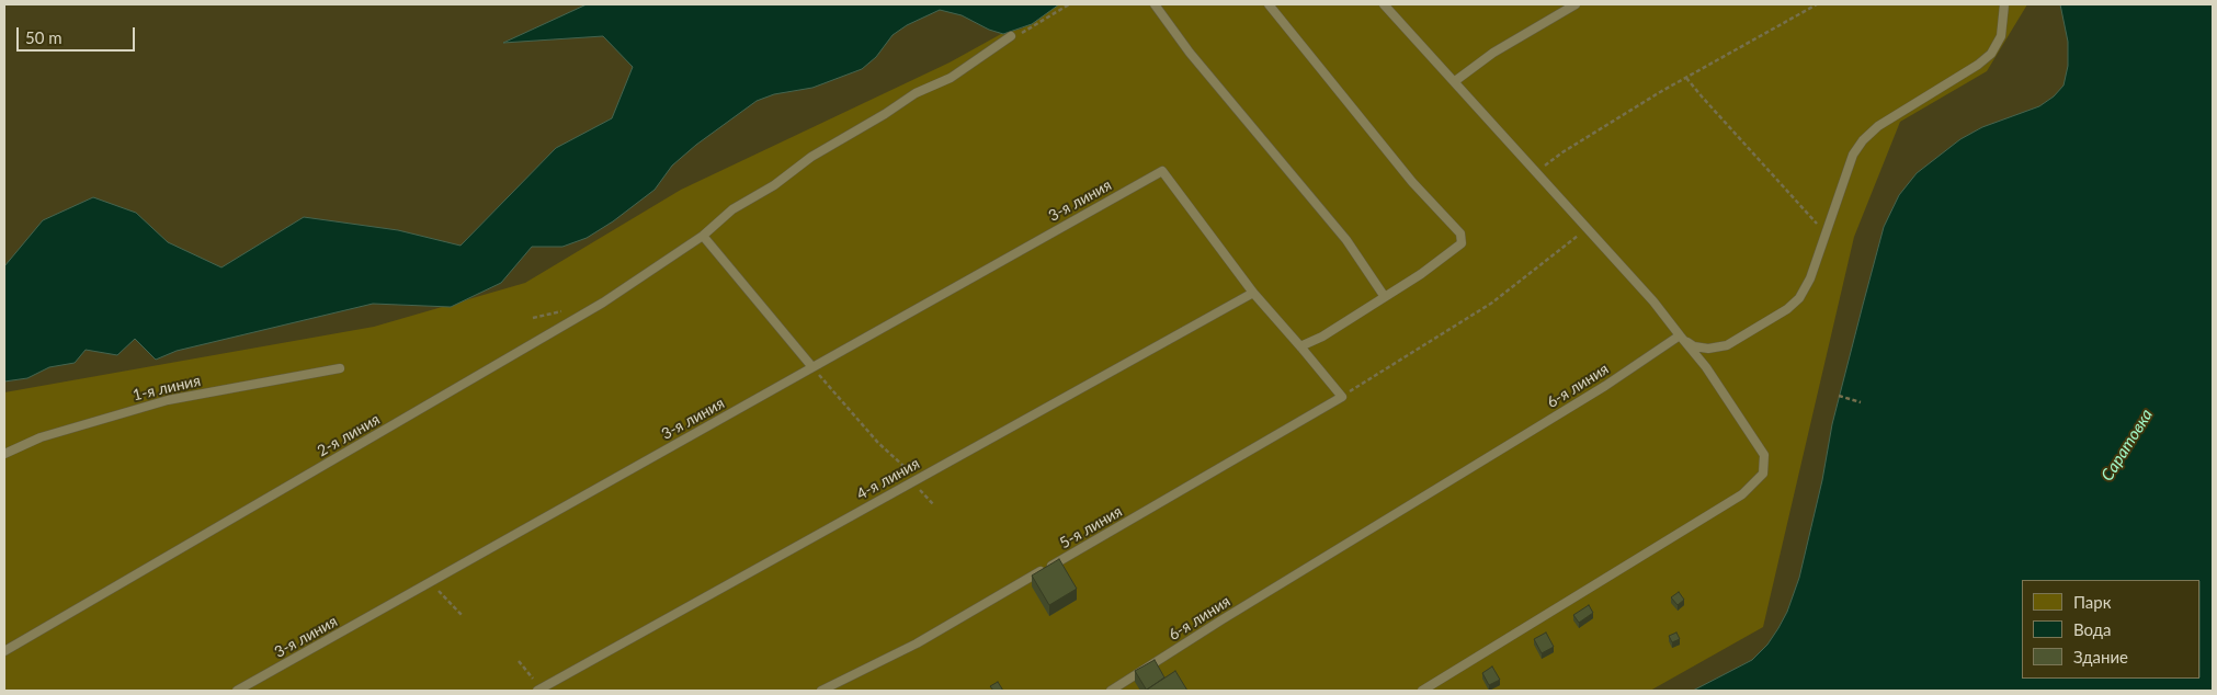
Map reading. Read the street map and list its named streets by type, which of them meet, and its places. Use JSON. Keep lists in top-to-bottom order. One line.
{"streets":{"lane":["3-я линия","6-я линия","1-я линия","2-я линия","4-я линия","5-я линия"]},"crossings":[["3-я линия","4-я линия"]],"water":["Саратовка"],"legend":["Парк","Вода","Здание"],"scale_bar":"50 m"}
